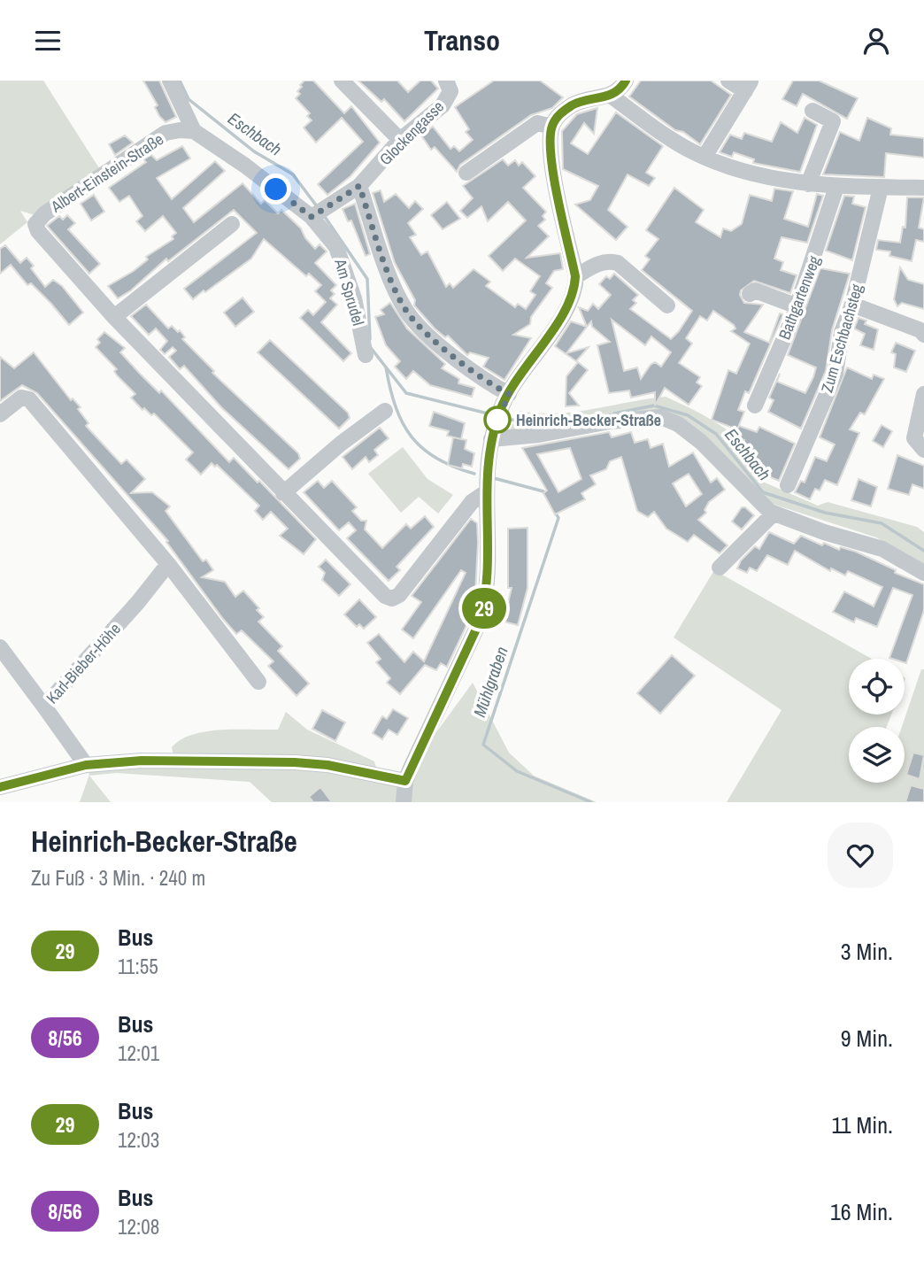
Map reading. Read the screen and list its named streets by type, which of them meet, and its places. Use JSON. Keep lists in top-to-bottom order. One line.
{"streets":{"street":["Glockengasse","Albert-Einstein-Straße","Am Sprudel","Bathgartenweg","Zum Eschbachsteg","Karl-Bieber-Höhe"]},"crossings":[["Glockengasse","Am Sprudel"],["Albert-Einstein-Straße","Am Sprudel"]],"water":["Eschbach","Mühlgraben"],"places":["Heinrich-Becker-Straße"],"lines":["bus line 29"],"page":{"header":"Transo","on_map":"29","heading":["Heinrich-Becker-Straße","Zu Fuß · 3 Min. · 240 m"],"list":[{"mark":"29","name":"Bus","note":"11:55","value":"3 Min."},{"mark":"8/56","name":"Bus","note":"12:01","value":"9 Min."},{"mark":"29","name":"Bus","note":"12:03","value":"11 Min."},{"mark":"8/56","name":"Bus","note":"12:08","value":"16 Min."}]}}
